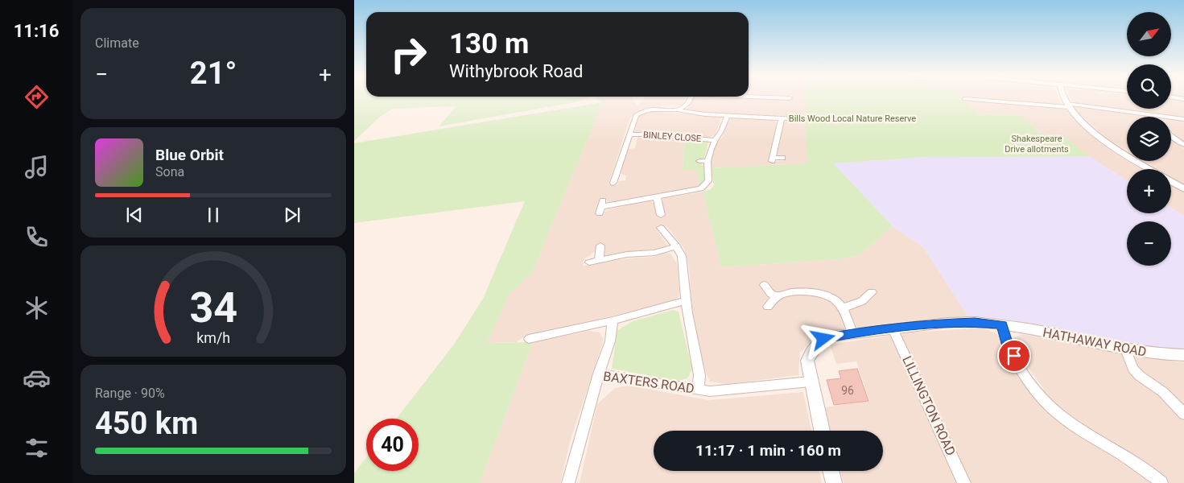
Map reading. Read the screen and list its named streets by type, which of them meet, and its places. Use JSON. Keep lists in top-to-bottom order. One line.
{"streets":{"street":["BINLEY CLOSE","HATHAWAY ROAD","BAXTERS ROAD","LILLINGTON ROAD"]},"crossings":[["HATHAWAY ROAD","BAXTERS ROAD"],["HATHAWAY ROAD","LILLINGTON ROAD"]],"parks":["Bills Wood Local Nature Reserve","Shakespeare Drive allotments"],"house_numbers":["96"],"north":"top right","page":{"tabs":"11:16","tile":["Climate",["Range · 90%","450 km"]],"map_buttons":["+","−"],"turn":["130 m","Withybrook Road"],"heat":["−","21°","+"],"song":["Blue Orbit","Sona"],"limit":"40","trip":"11:17 · 1 min · 160 m","gauge":["34","km/h"]}}
